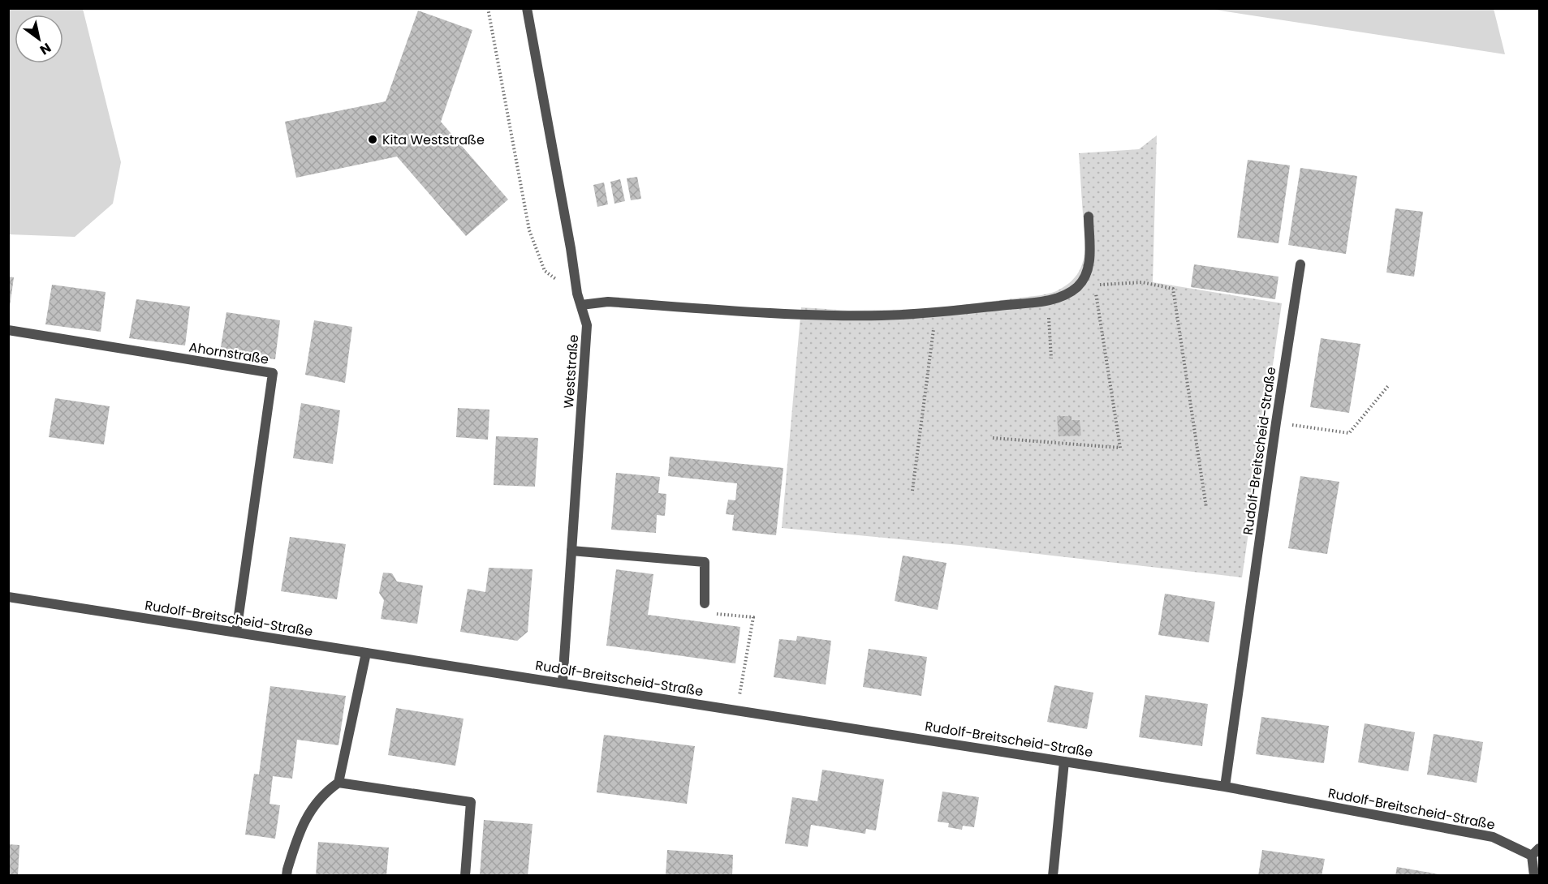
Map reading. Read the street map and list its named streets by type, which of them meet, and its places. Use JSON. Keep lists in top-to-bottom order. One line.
{"streets":{"street":["Ahornstraße","Weststraße","Rudolf-Breitscheid-Straße"]},"crossings":[["Ahornstraße","Rudolf-Breitscheid-Straße"],["Weststraße","Rudolf-Breitscheid-Straße"]],"places":["Kita Weststraße"],"north":"bottom right"}
